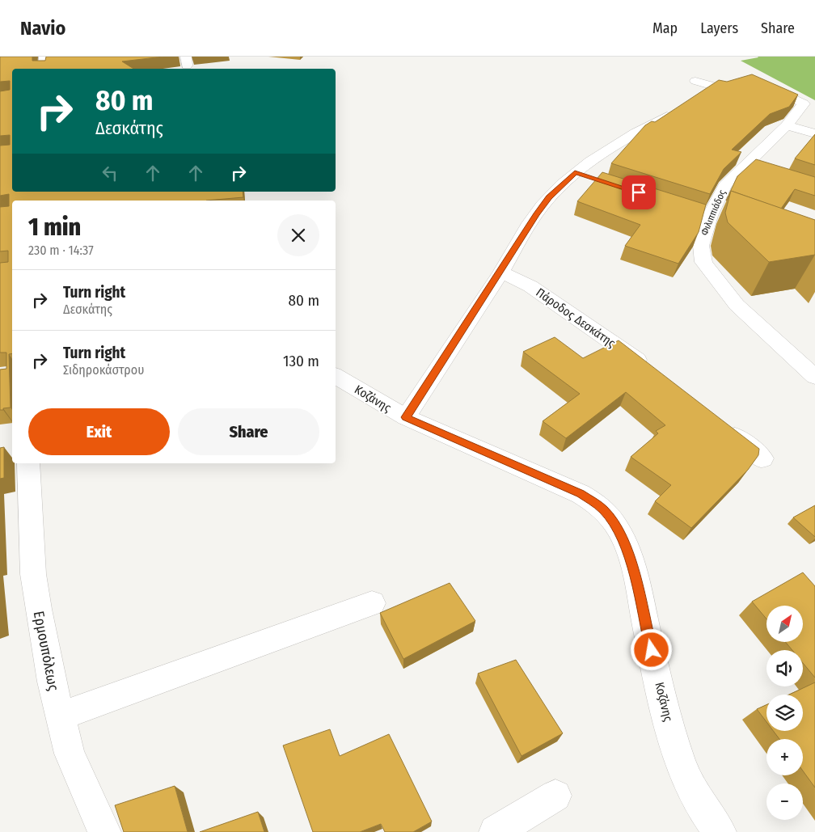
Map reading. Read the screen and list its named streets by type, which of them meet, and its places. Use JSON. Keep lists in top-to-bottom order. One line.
{"streets":{"street":["Φιλιππιάδος","Πάροδος Δεσκάτης","Κοζάνης","Ερμουπόλεως"]},"north":"top right","page":{"header":"Navio","nav":["Map","Layers","Share"],"turn":["80 m","Δεσκάτης"],"heading":["1 min","230 m · 14:37"],"list":[{"name":"Turn right","note":"Δεσκάτης","value":"80 m"},{"name":"Turn right","note":"Σιδηροκάστρου","value":"130 m"}],"buttons":["Exit","Share"],"map_buttons":["+","−"]}}
